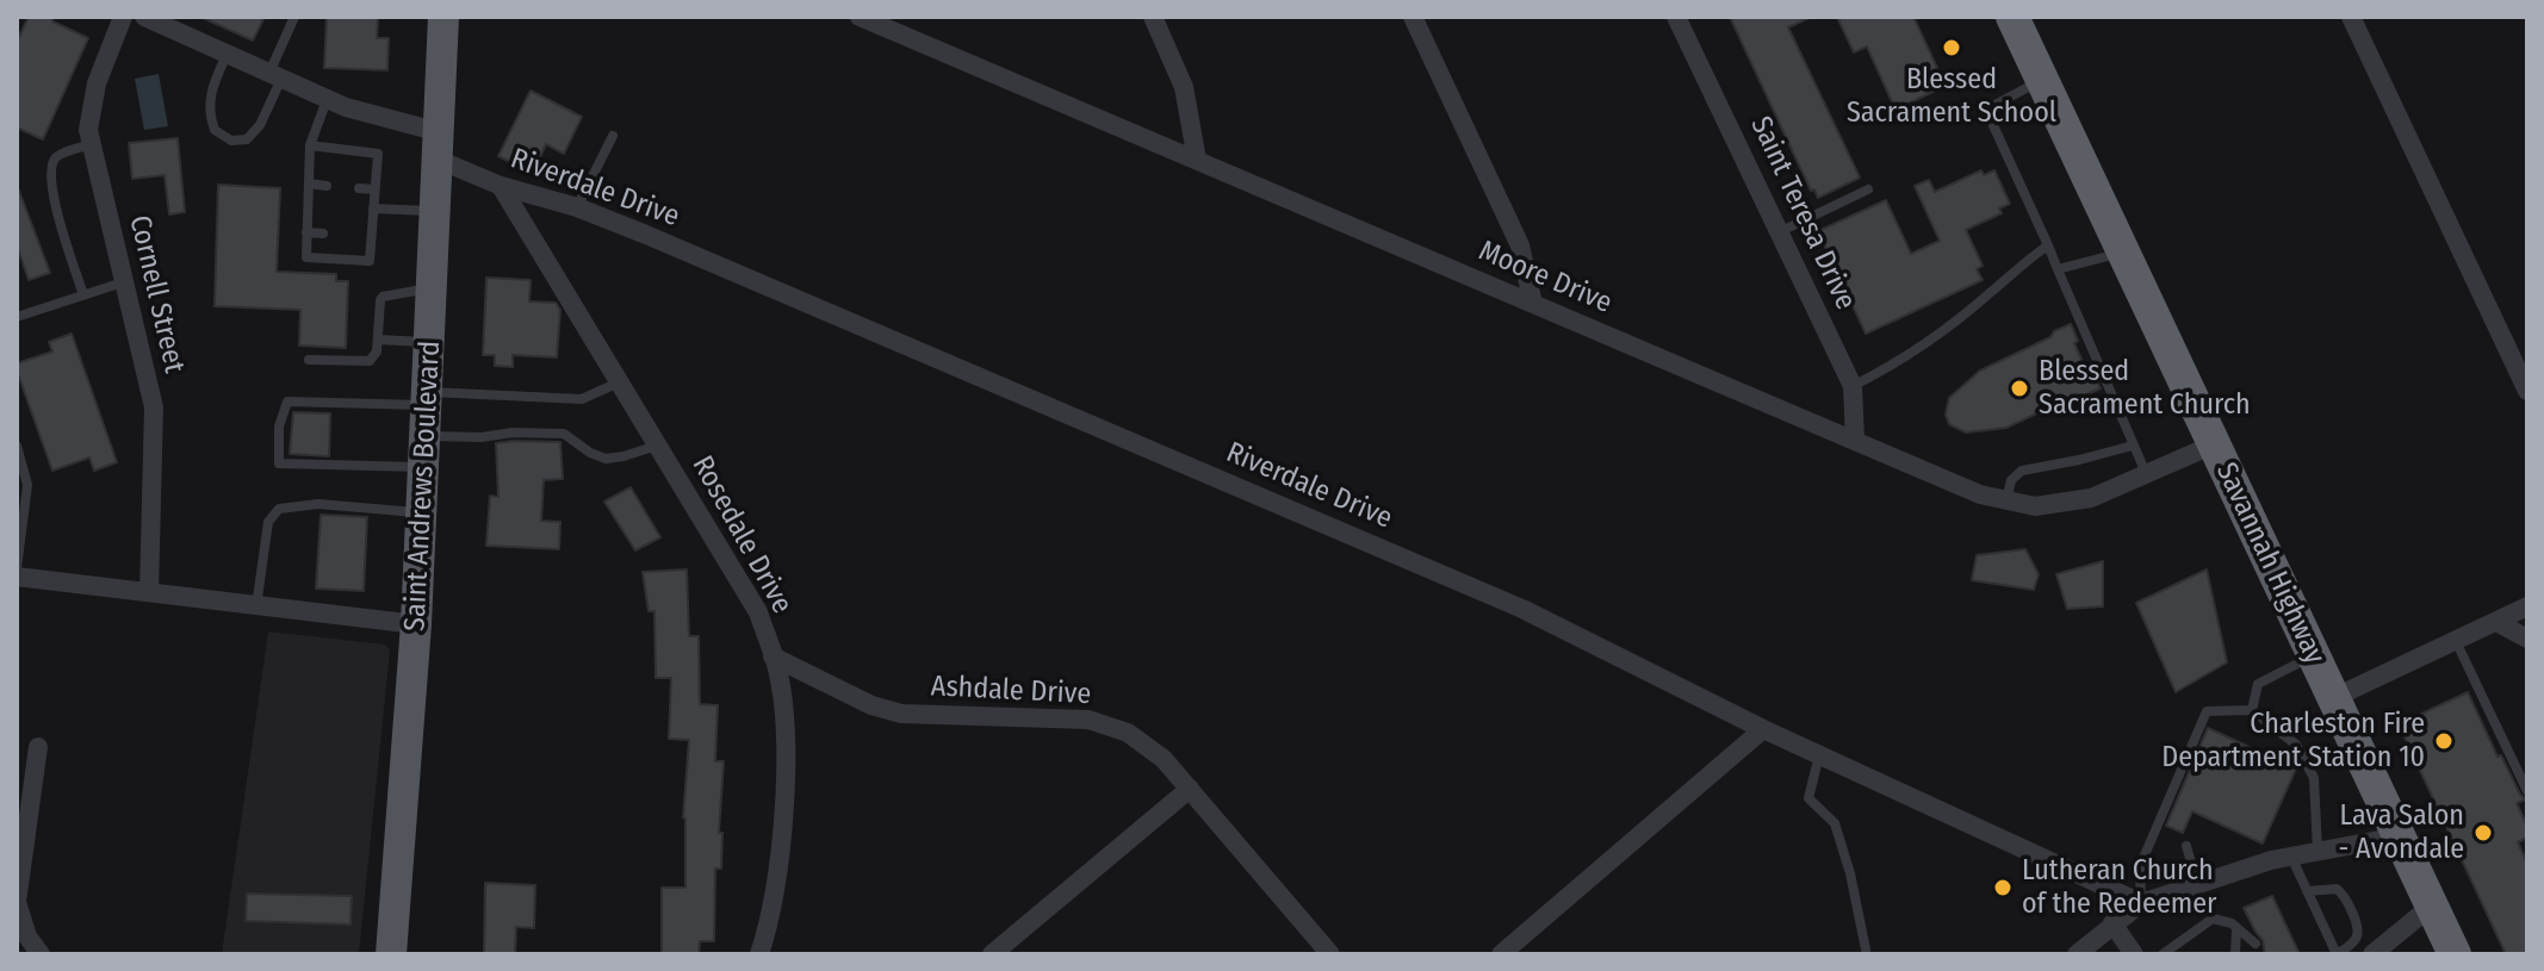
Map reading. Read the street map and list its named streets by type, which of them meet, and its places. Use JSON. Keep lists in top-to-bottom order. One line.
{"streets":{"highway":["Savannah Highway"],"main road":["Saint Andrews Boulevard"],"street":["Riverdale Drive","Saint Teresa Drive","Moore Drive","Cornell Street","Rosedale Drive","Ashdale Drive"]},"crossings":[["Riverdale Drive","Saint Andrews Boulevard"],["Riverdale Drive","Rosedale Drive"],["Saint Teresa Drive","Moore Drive"],["Moore Drive","Savannah Highway"],["Rosedale Drive","Ashdale Drive"]],"places":["Blessed Sacrament School","Blessed Sacrament Church","Charleston Fire Department Station 10","Lava Salon - Avondale","Lutheran Church of the Redeemer"]}
